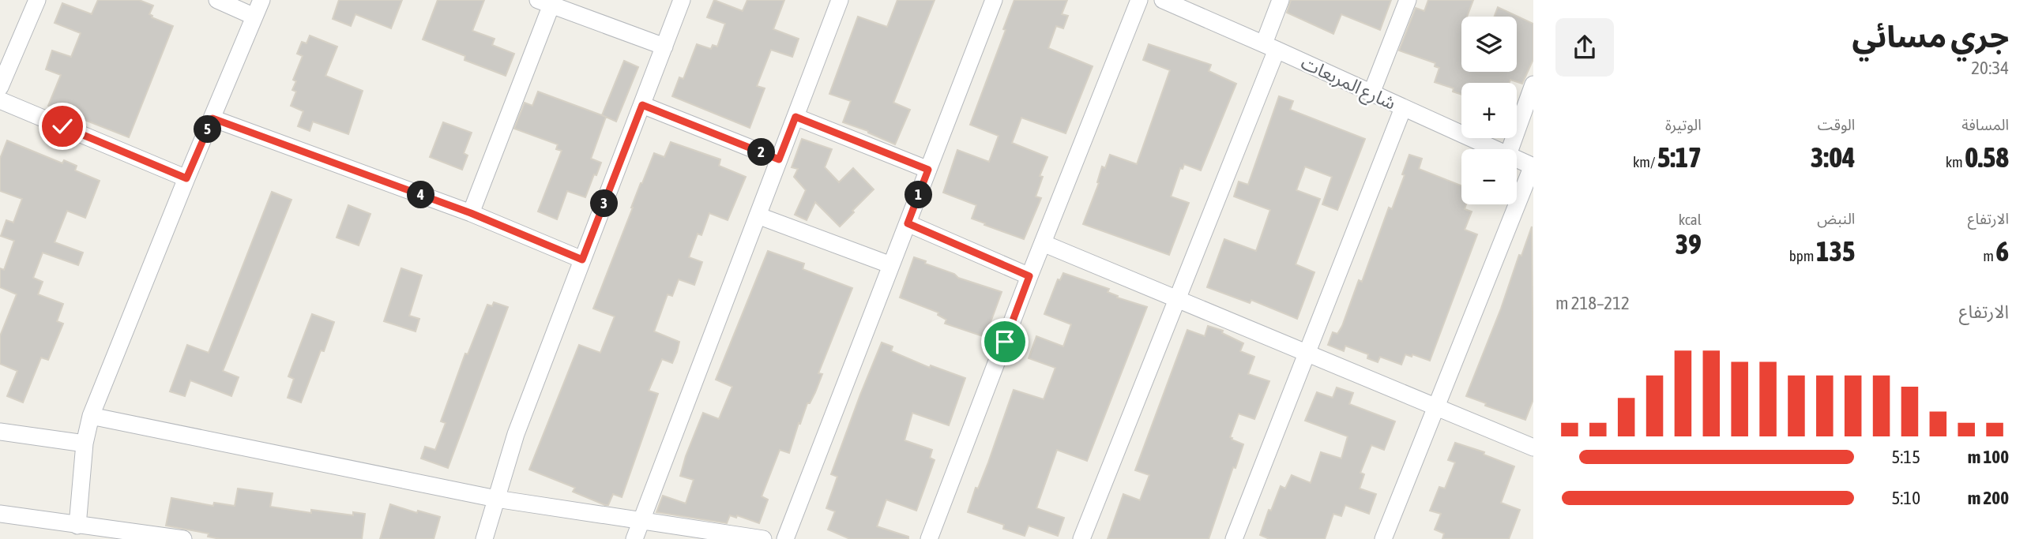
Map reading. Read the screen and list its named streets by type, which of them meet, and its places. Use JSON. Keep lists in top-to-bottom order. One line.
{"streets":{"street":["شارع المربعات"]},"page":{"heading":["جري مسائي","20:34"],"map_buttons":["+","−"],"stats":[["المسافة","0.58 km"],["الوقت","3:04"],["الوتيرة","5:17 /km"],["الارتفاع","6 m"],["النبض","135 bpm"],["kcal","39"]],"pins":["5","2","1","4","3"],"chart":["الارتفاع","212–218 m"],"list":[{"name":"100 m","note":"5:15"},{"name":"200 m","note":"5:10"}]}}
